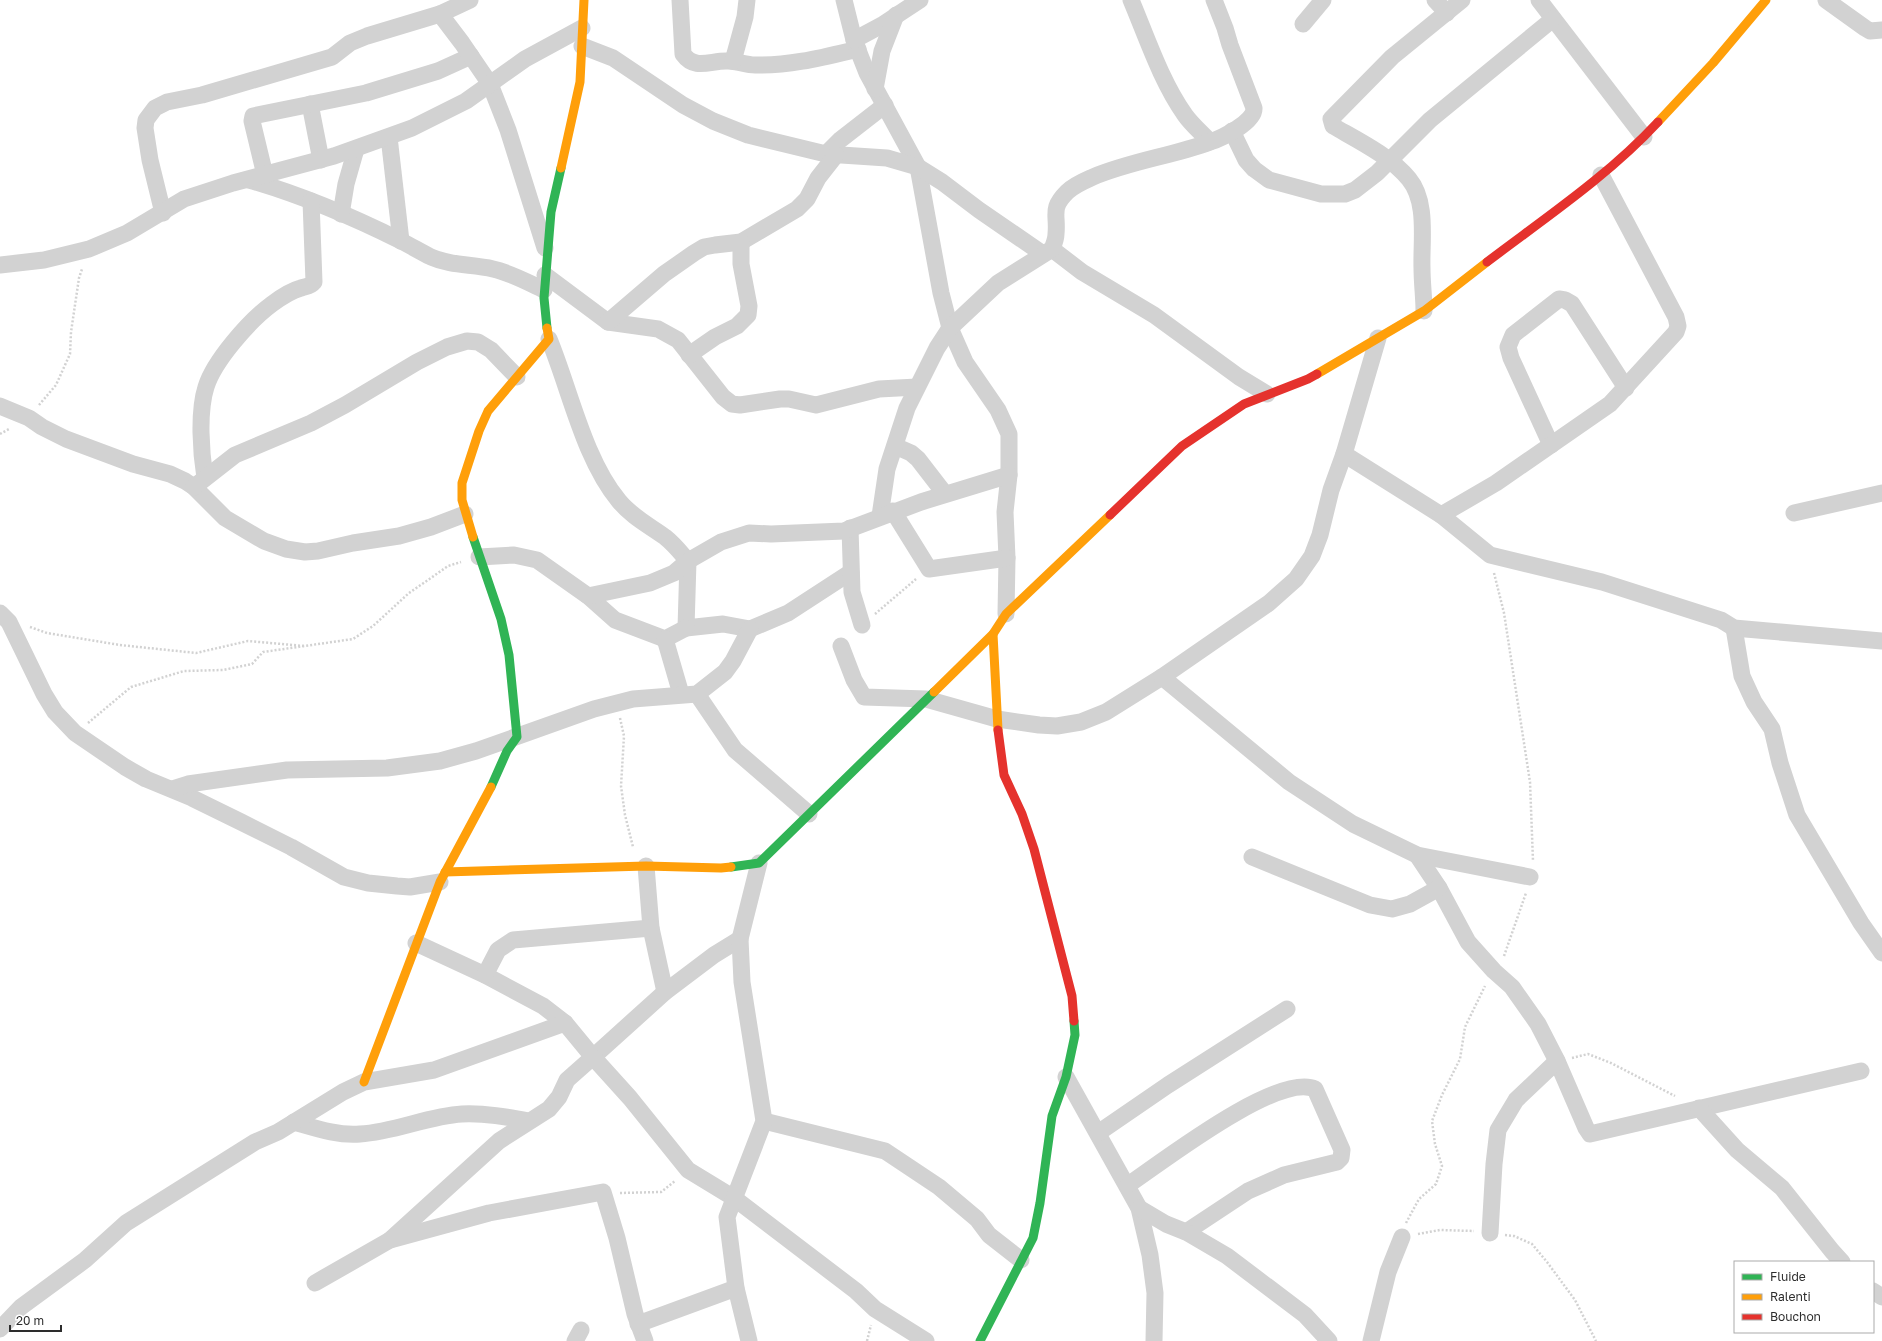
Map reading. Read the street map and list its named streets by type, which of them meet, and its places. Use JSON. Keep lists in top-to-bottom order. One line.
{"legend":["Fluide","Ralenti","Bouchon"],"scale_bar":"20 m"}
